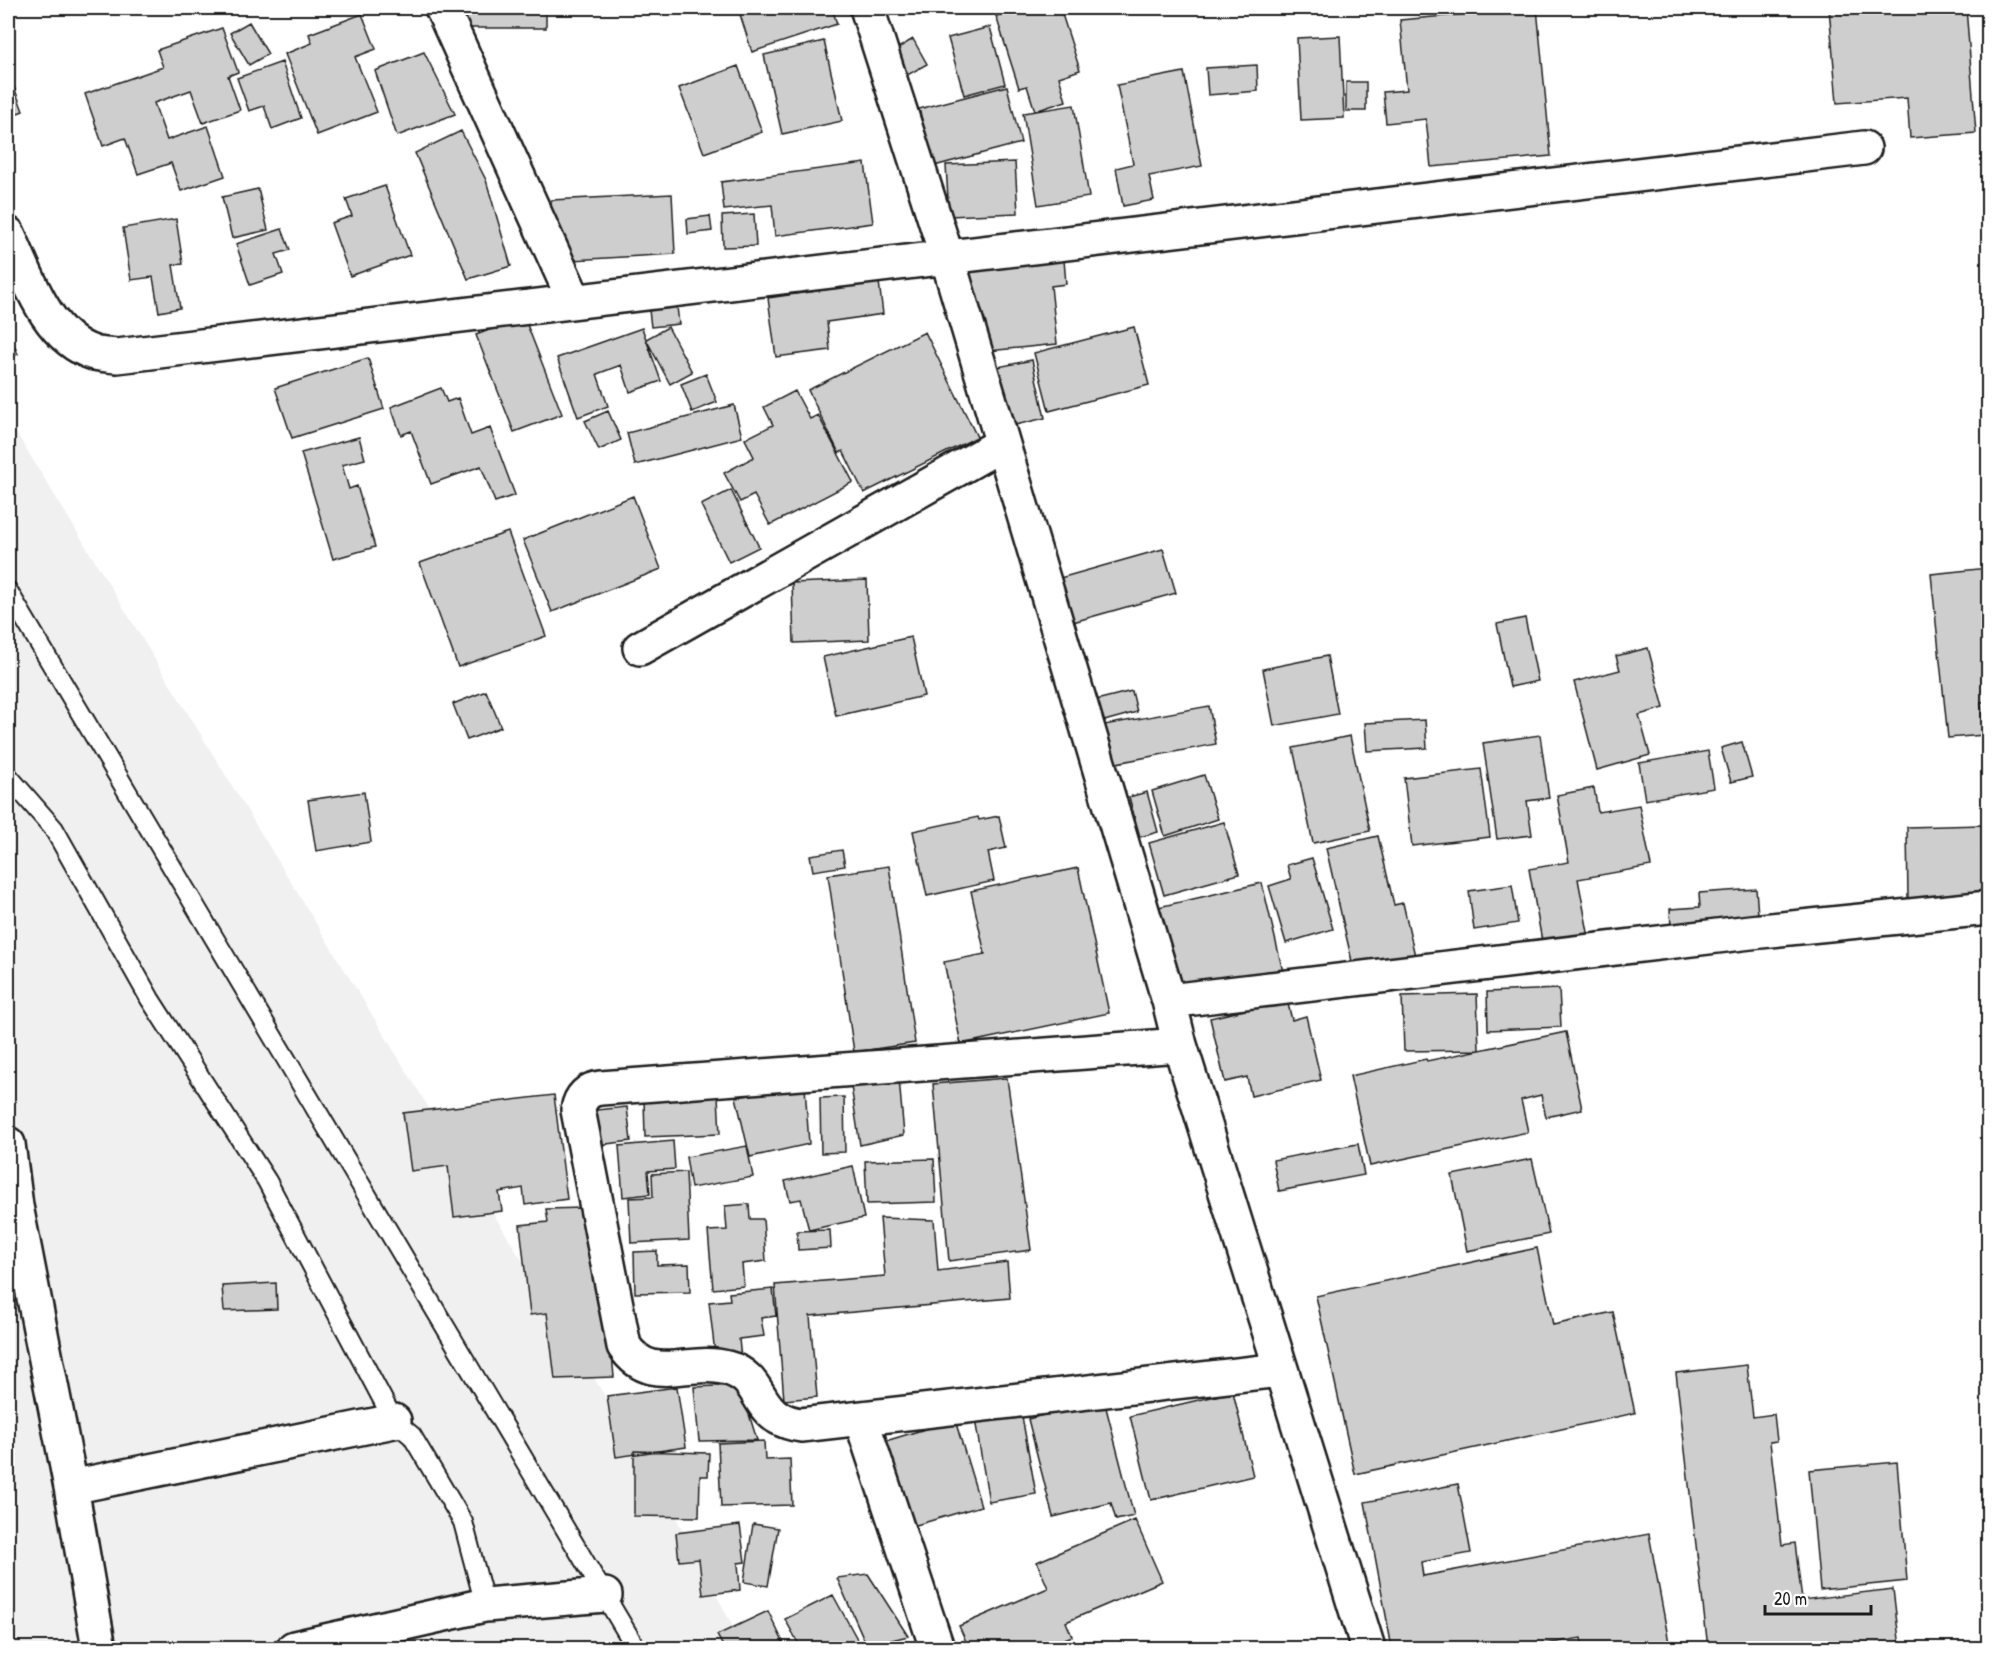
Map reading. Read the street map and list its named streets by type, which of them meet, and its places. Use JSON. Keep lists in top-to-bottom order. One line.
{"scale_bar":"20 m"}
